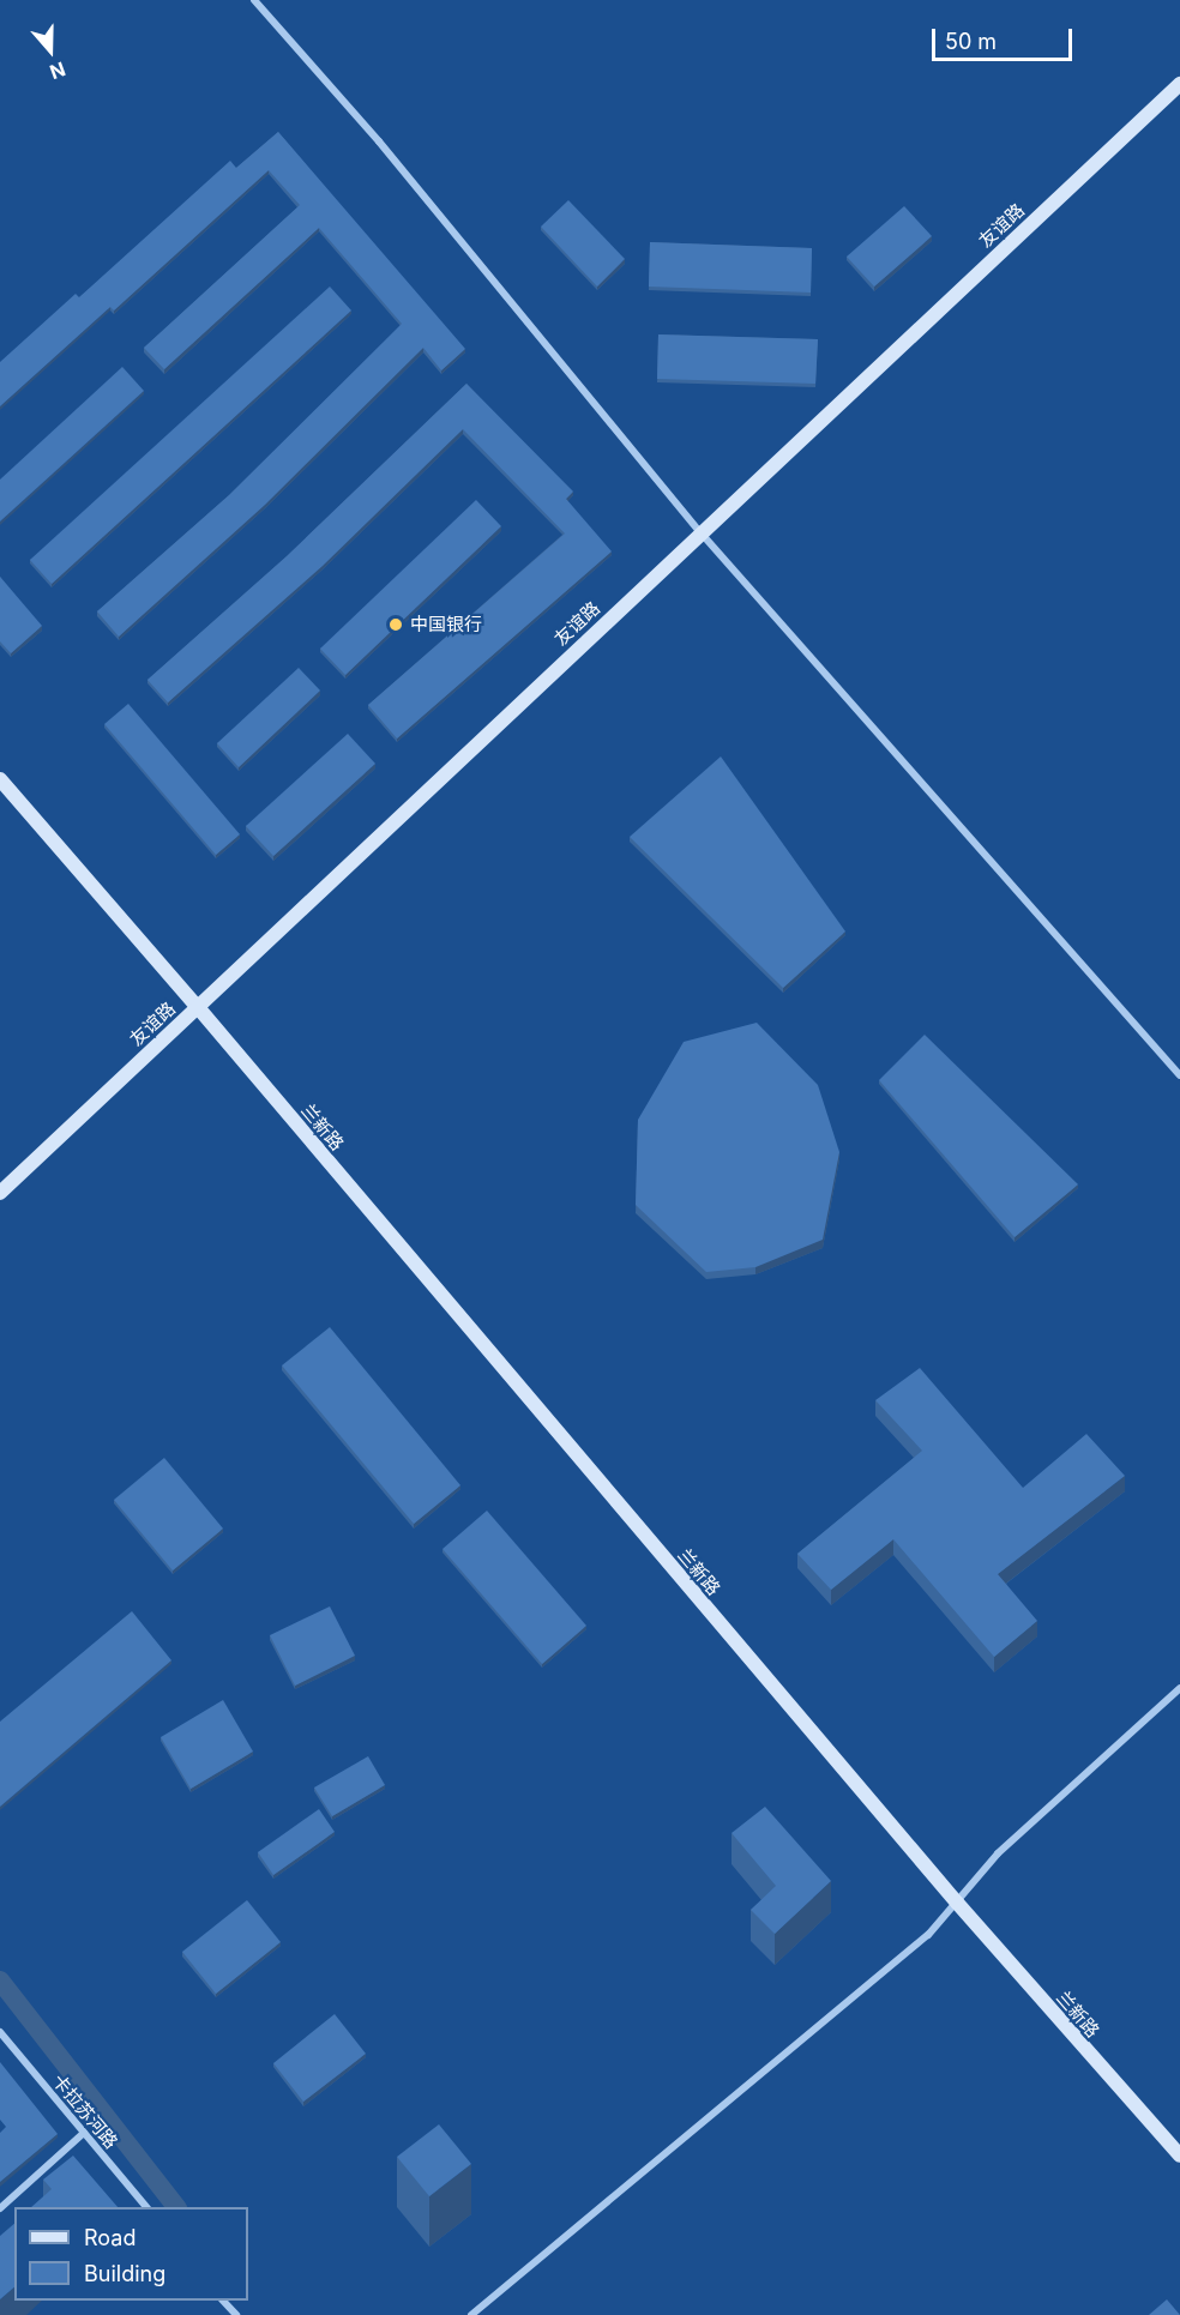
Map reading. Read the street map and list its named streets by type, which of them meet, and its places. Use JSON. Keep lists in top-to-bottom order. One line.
{"streets":{"street":["友谊路","兰新路","卡拉苏河路"]},"crossings":[["友谊路","兰新路"]],"places":["中国银行"],"legend":["Road","Building"],"scale_bar":"50 m","north":"bottom"}
